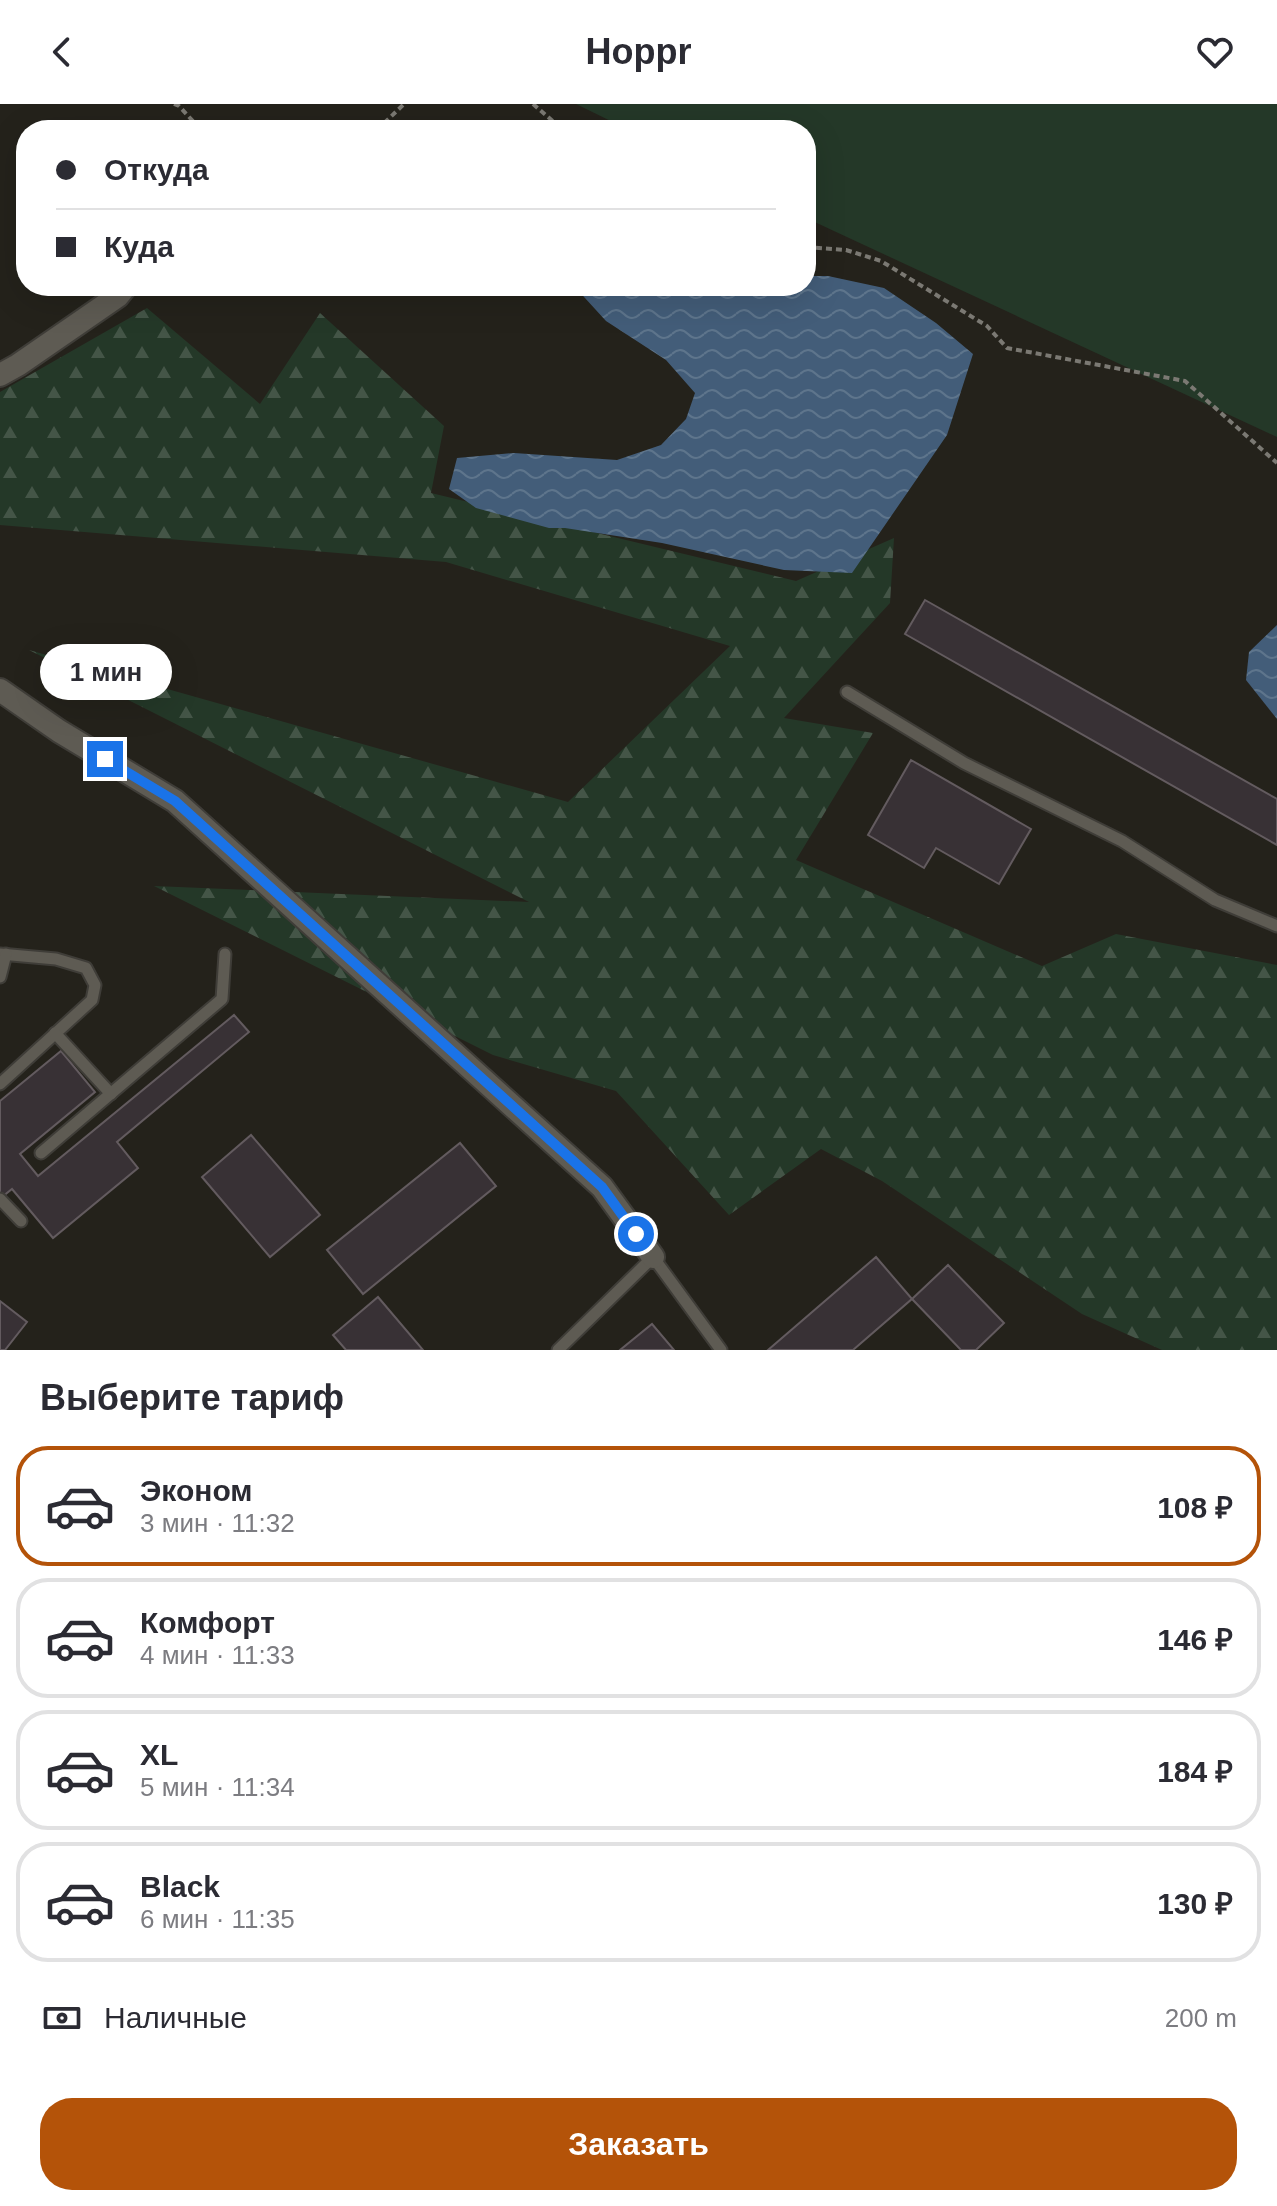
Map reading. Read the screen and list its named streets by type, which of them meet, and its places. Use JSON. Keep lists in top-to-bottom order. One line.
{"page":{"header":"Hoppr","banner":["Откуда","Куда"],"bubble":"1 мин","heading":"Выберите тариф","list":[{"name":"Эконом","note":"3 мин · 11:32","value":"108 ₽"},{"name":"Комфорт","note":"4 мин · 11:33","value":"146 ₽"},{"name":"XL","note":"5 мин · 11:34","value":"184 ₽"},{"name":"Black","note":"6 мин · 11:35","value":"130 ₽"}],"pay":["Наличные","200 m"],"buttons":"Заказать"}}
